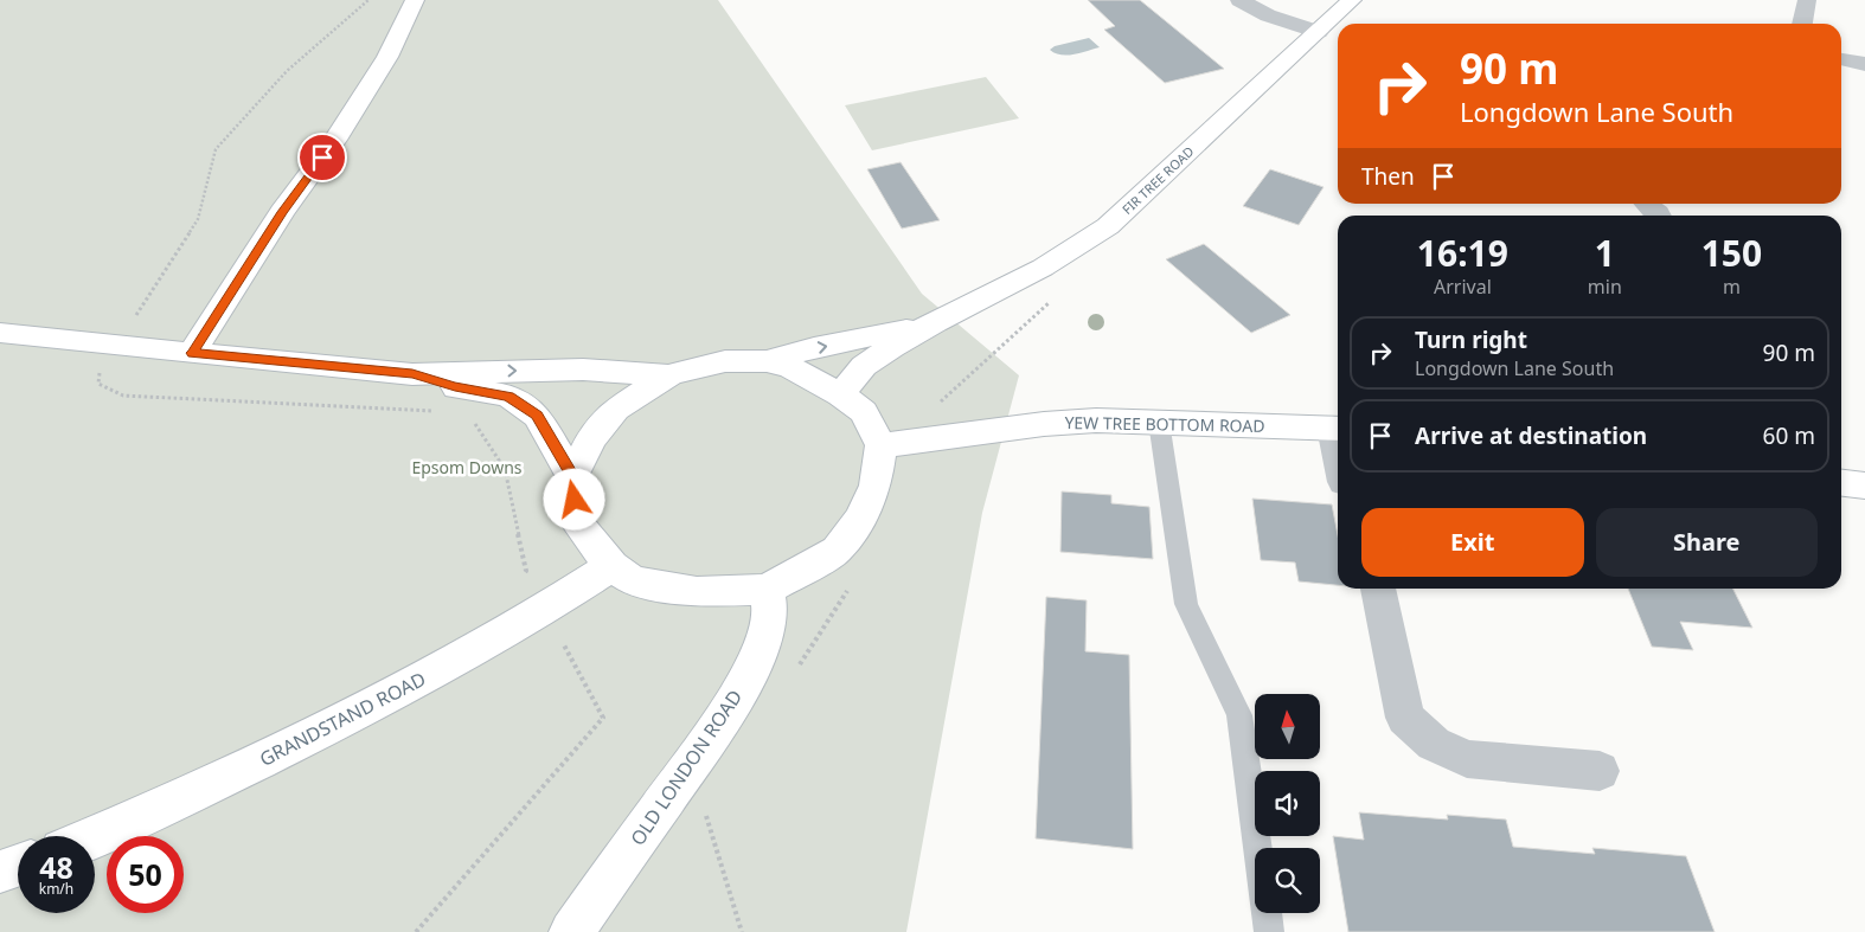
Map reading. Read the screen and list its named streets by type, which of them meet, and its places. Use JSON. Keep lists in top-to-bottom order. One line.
{"streets":{"main road":["FIR TREE ROAD","YEW TREE BOTTOM ROAD","GRANDSTAND ROAD","OLD LONDON ROAD"]},"parks":["Epsom Downs"],"north":"top","page":{"turn":["90 m","Longdown Lane South"],"then":"Then","eta":["16:19","Arrival","1","min","150","m"],"list":[{"name":"Turn right","note":"Longdown Lane South","value":"90 m"},{"name":"Arrive at destination","value":"60 m"}],"buttons":["Exit","Share"],"speed":"48 km/h","limit":"50"}}
